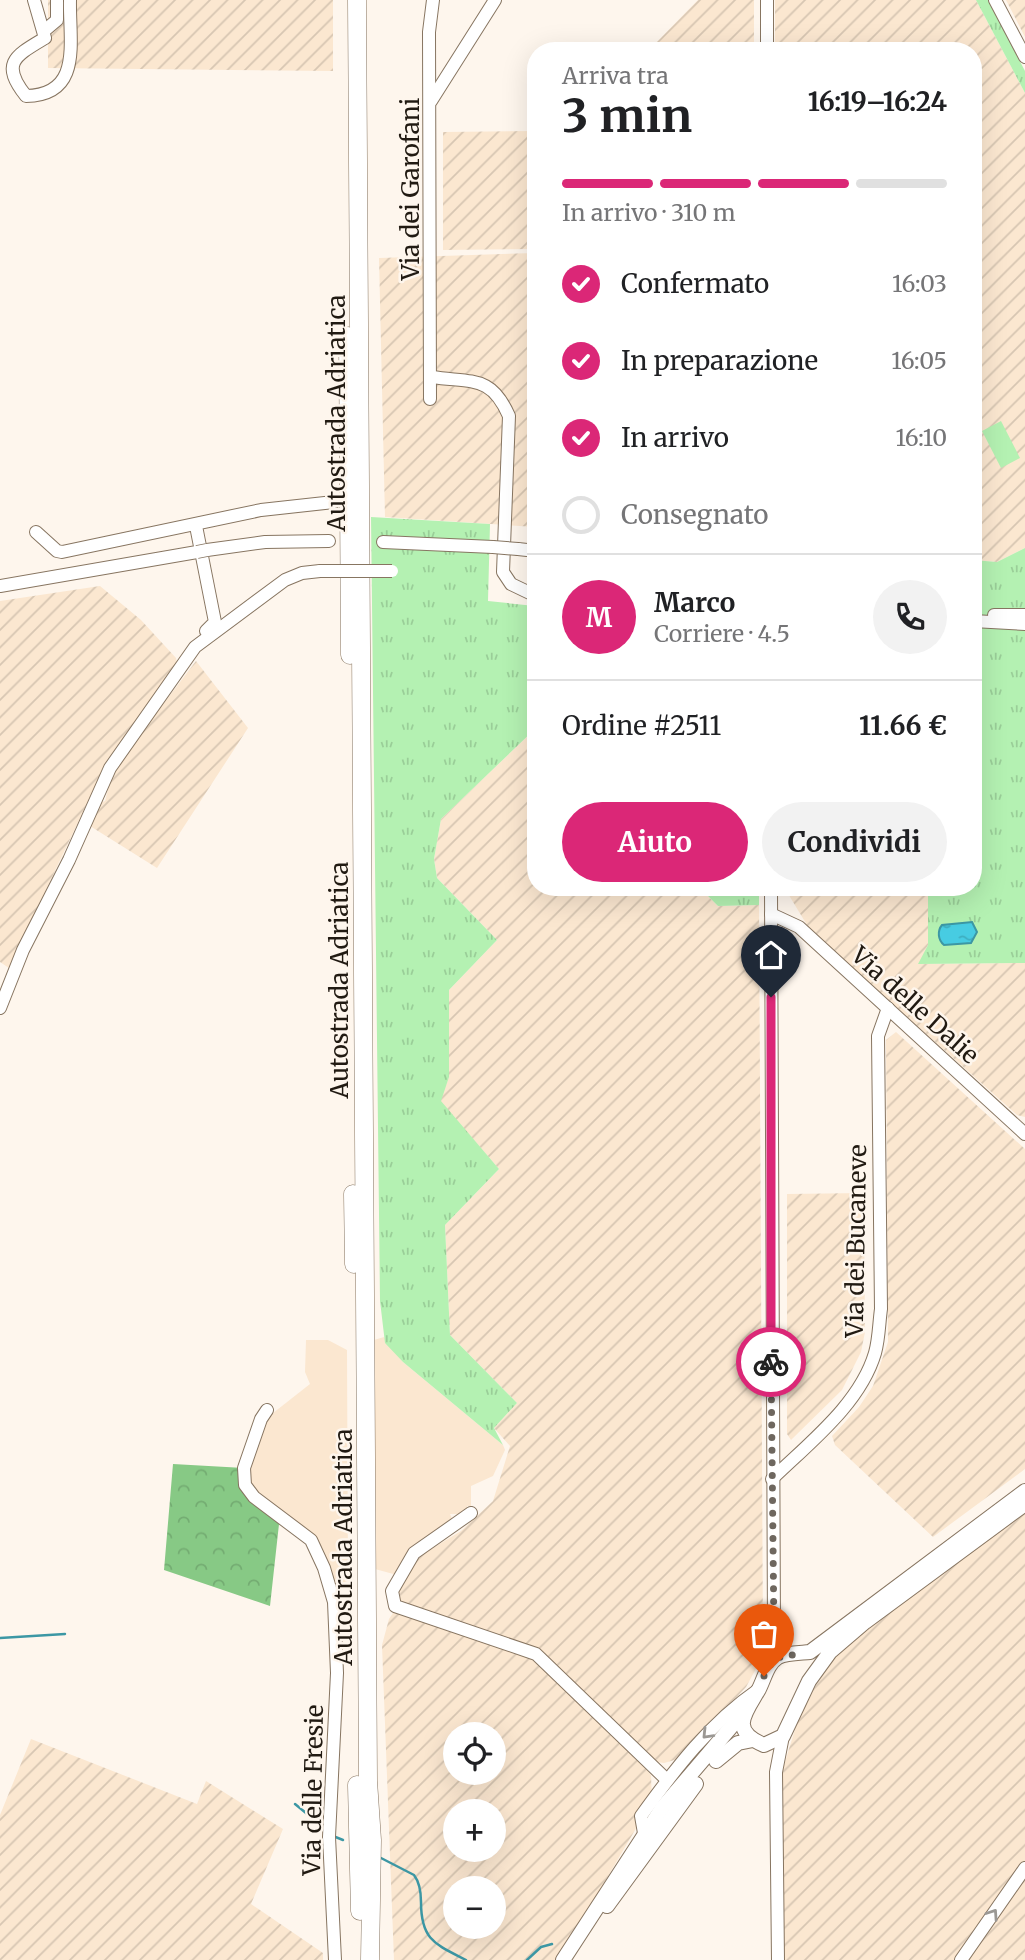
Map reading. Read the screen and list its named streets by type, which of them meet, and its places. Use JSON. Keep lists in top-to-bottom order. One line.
{"streets":{"highway":["Autostrada Adriatica"],"street":["Via dei Garofani","Via delle Dalie","Via dei Bucaneve","Via delle Fresie"]},"crossings":[["Via delle Dalie","Via dei Bucaneve"]],"page":{"heading":["3 min","Arriva tra","16:19–16:24"],"panel":["Marco","Corriere · 4.5","Ordine #2511","11.66 €"],"bar":"In arrivo · 310 m","list":[["Confermato","16:03"],["In preparazione","16:05"],["In arrivo","16:10"],"Consegnato"],"round":"M","buttons":["Aiuto","Condividi"],"map_buttons":["+","−"]}}
